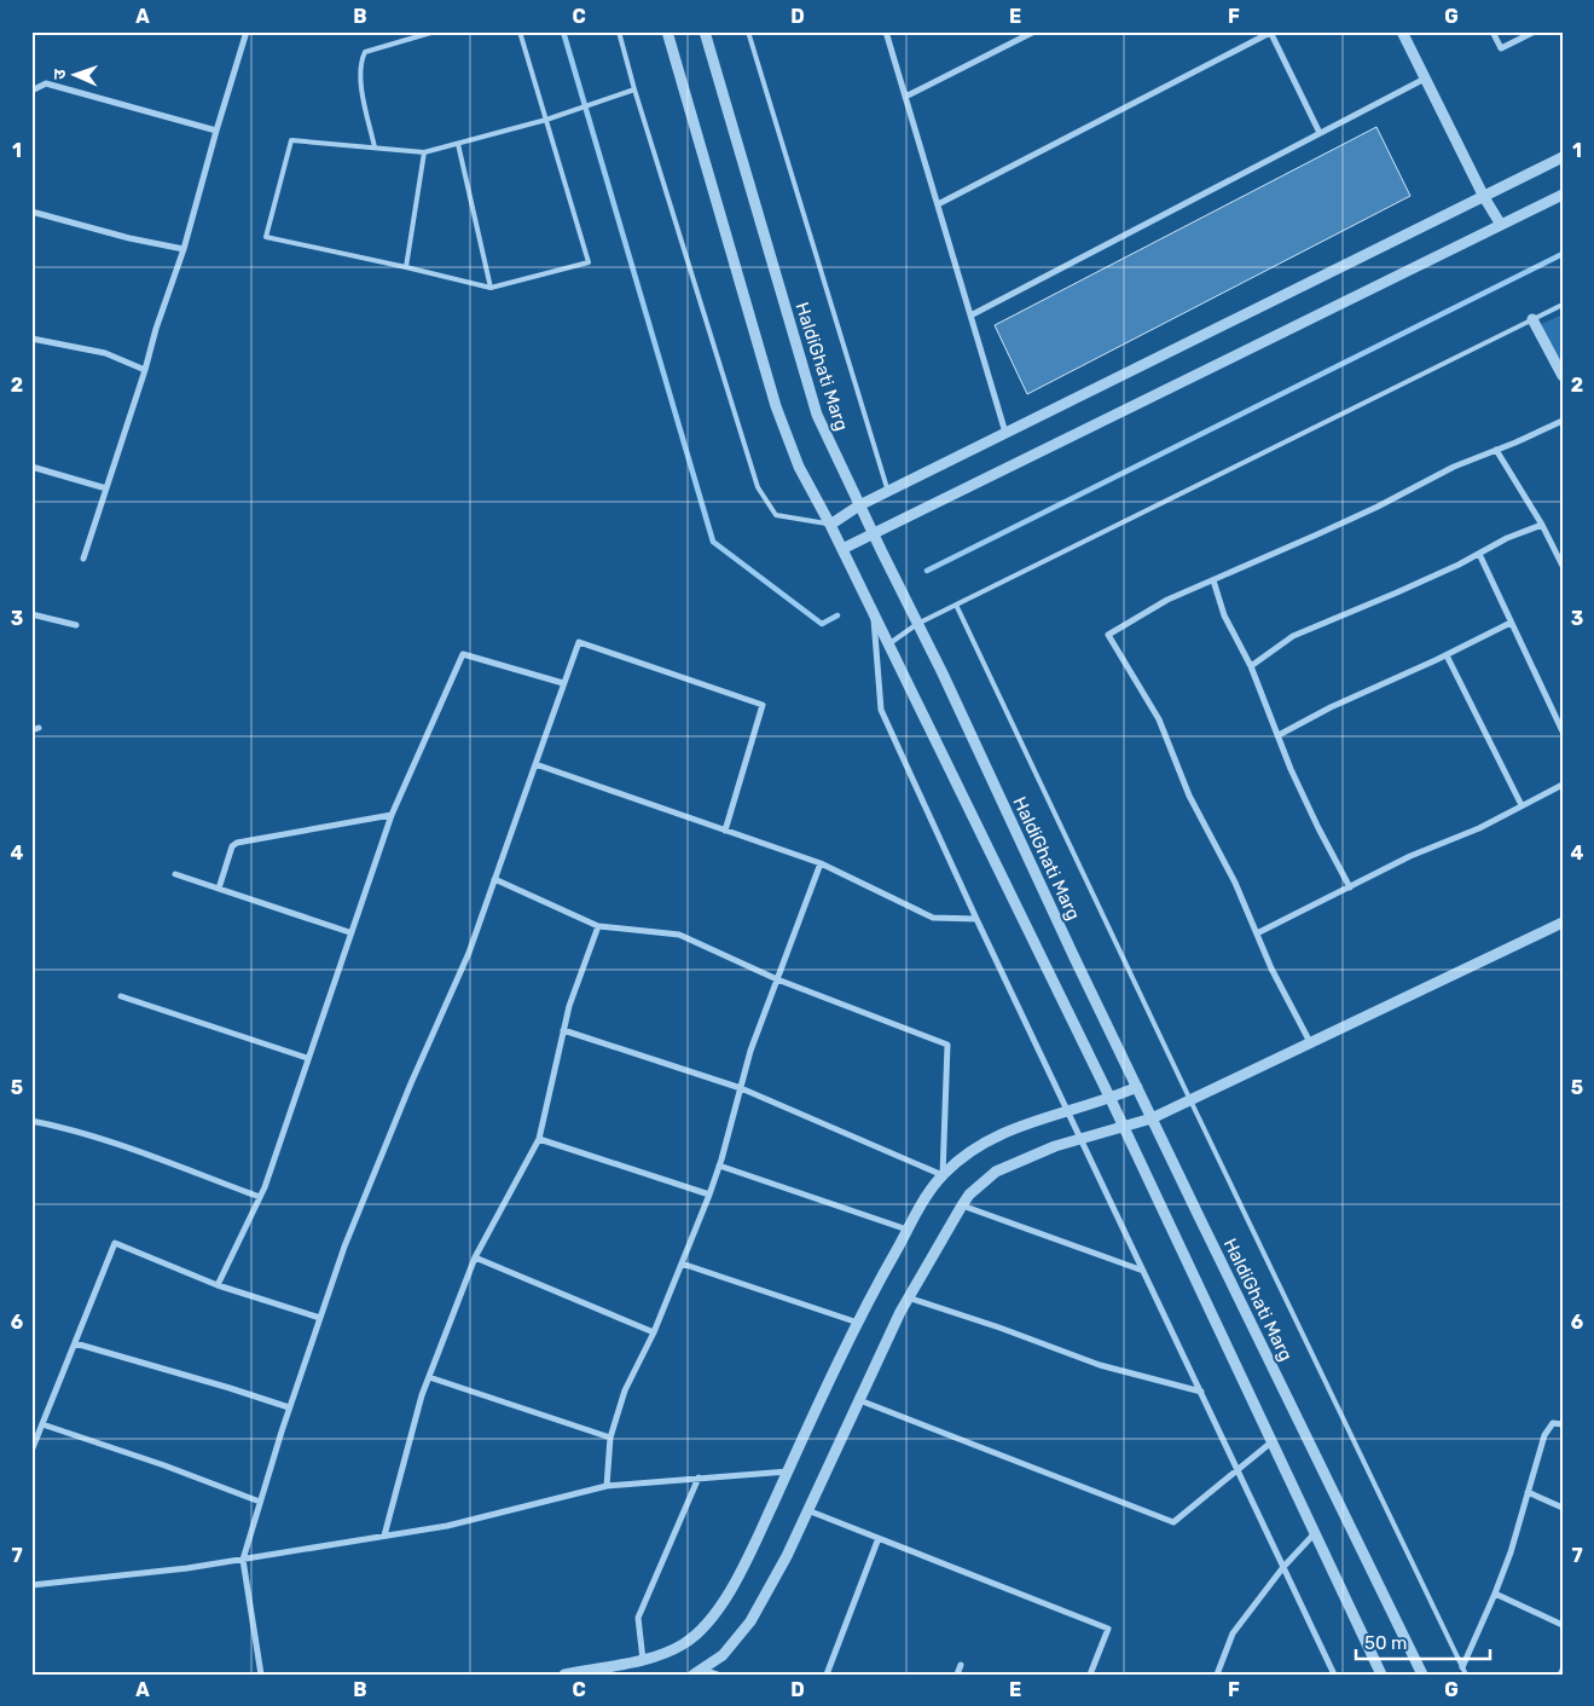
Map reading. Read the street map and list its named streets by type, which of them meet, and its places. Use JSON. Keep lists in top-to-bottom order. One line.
{"streets":{"street":["HaldiGhati Marg"]},"scale_bar":"50 m","north":"left","grid":{"columns":["A","B","C","D","E","F","G"],"rows":["1","2","3","4","5","6","7"]}}
